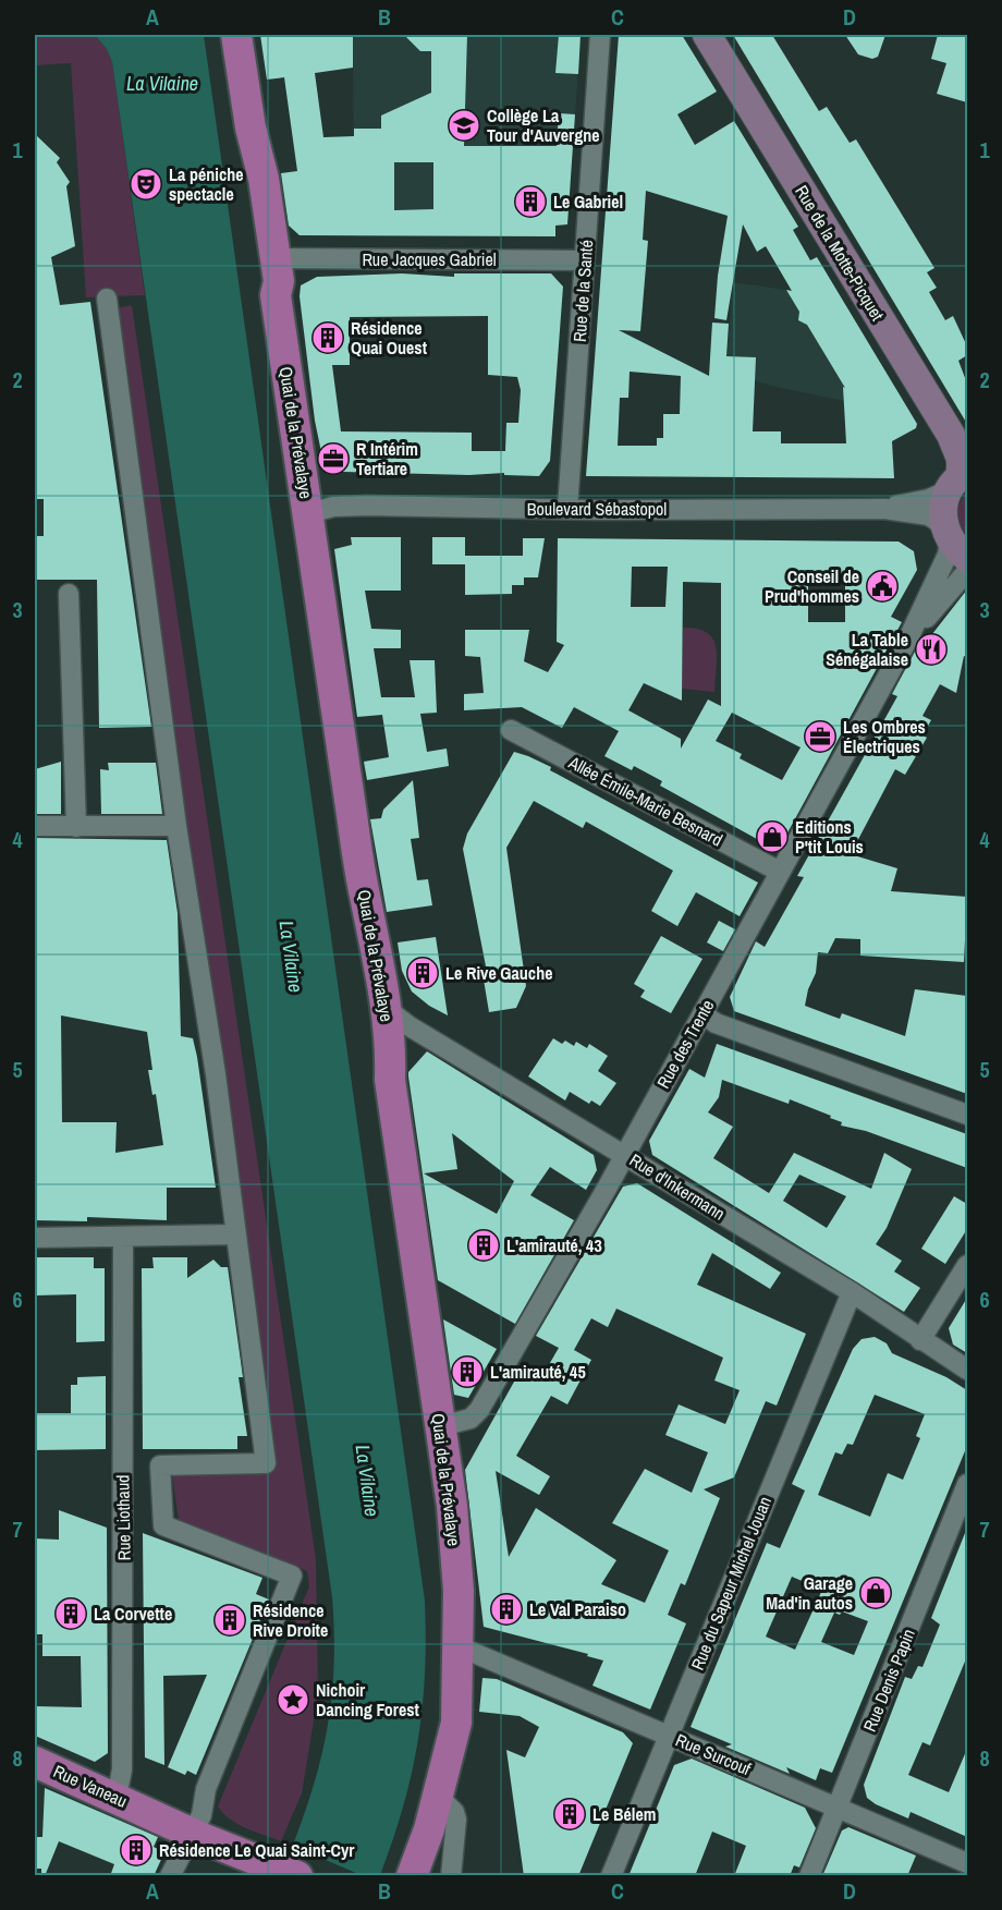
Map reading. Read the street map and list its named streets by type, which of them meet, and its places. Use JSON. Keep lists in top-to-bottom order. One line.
{"streets":{"main road":["Quai de la Prévalaye","Rue Vaneau"],"street":["Rue de la Motte-Picquet","Rue Jacques Gabriel","Rue de la Santé","Boulevard Sébastopol","Allée Émile-Marie Besnard","Rue des Trente","Rue d'Inkermann","Rue Liothaud","Rue du Sapeur Michel Jouan","Rue Denis Papin","Rue Surcouf"]},"crossings":[["Rue de la Motte-Picquet","Boulevard Sébastopol"],["Rue Jacques Gabriel","Rue de la Santé"],["Rue Jacques Gabriel","Quai de la Prévalaye"],["Rue de la Santé","Boulevard Sébastopol"],["Quai de la Prévalaye","Boulevard Sébastopol"],["Quai de la Prévalaye","Rue des Trente"],["Quai de la Prévalaye","Rue d'Inkermann"],["Quai de la Prévalaye","Rue Surcouf"],["Boulevard Sébastopol","Rue des Trente"],["Allée Émile-Marie Besnard","Rue des Trente"],["Rue des Trente","Rue d'Inkermann"],["Rue d'Inkermann","Rue du Sapeur Michel Jouan"],["Rue Liothaud","Rue Vaneau"],["Rue du Sapeur Michel Jouan","Rue Surcouf"],["Rue Denis Papin","Rue Surcouf"]],"water":["La Vilaine"],"places":{"school or university":["Collège La Tour d'Auvergne"],"theatre":["La péniche spectacle"],"building":["Le Gabriel","Résidence Quai Ouest","Le Rive Gauche","L'amirauté, 43","L'amirauté, 45","Le Val Paraiso","La Corvette","Résidence Rive Droite","Le Bélem","Résidence Le Quai Saint-Cyr"],"office":["R Intérim Tertiare","Les Ombres Électriques"],"public building":["Conseil de Prud'hommes"],"restaurant":["La Table Sénégalaise"],"shop":["Editions P'tit Louis","Garage Mad'in autos"],"place":["Nichoir Dancing Forest"]},"grid":{"columns":["A","B","C","D"],"rows":["1","2","3","4","5","6","7","8"]}}
